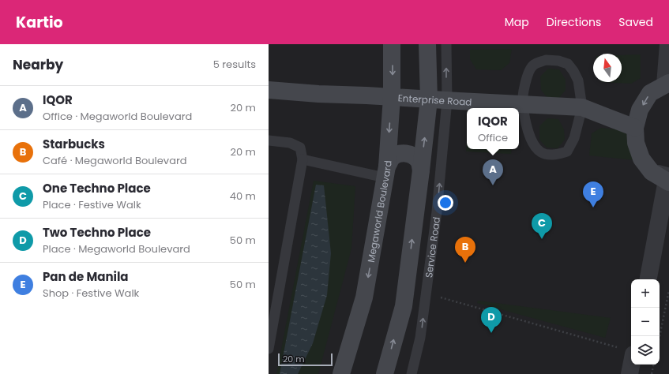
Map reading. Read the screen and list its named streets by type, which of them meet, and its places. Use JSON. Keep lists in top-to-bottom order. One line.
{"streets":{"main road":["Enterprise Road","Megaworld Boulevard"],"lane":["Service Road"]},"crossings":[["Enterprise Road","Megaworld Boulevard"],["Enterprise Road","Service Road"]],"one_way":["Service Road"],"scale_bar":"20 m","north":"top","page":{"header":"Kartio","nav":["Map","Directions","Saved"],"heading":["Nearby","5 results"],"list":[{"mark":"A","name":"IQOR","note":"Office · Megaworld Boulevard","value":"20 m"},{"mark":"B","name":"Starbucks","note":"Café · Megaworld Boulevard","value":"20 m"},{"mark":"C","name":"One Techno Place","note":"Place · Festive Walk","value":"40 m"},{"mark":"D","name":"Two Techno Place","note":"Place · Megaworld Boulevard","value":"50 m"},{"mark":"E","name":"Pan de Manila","note":"Shop · Festive Walk","value":"50 m"}],"popup":["IQOR","Office"],"pins":["A","E","C","B","D"],"map_buttons":["+","−"],"scale":"20 m"}}
